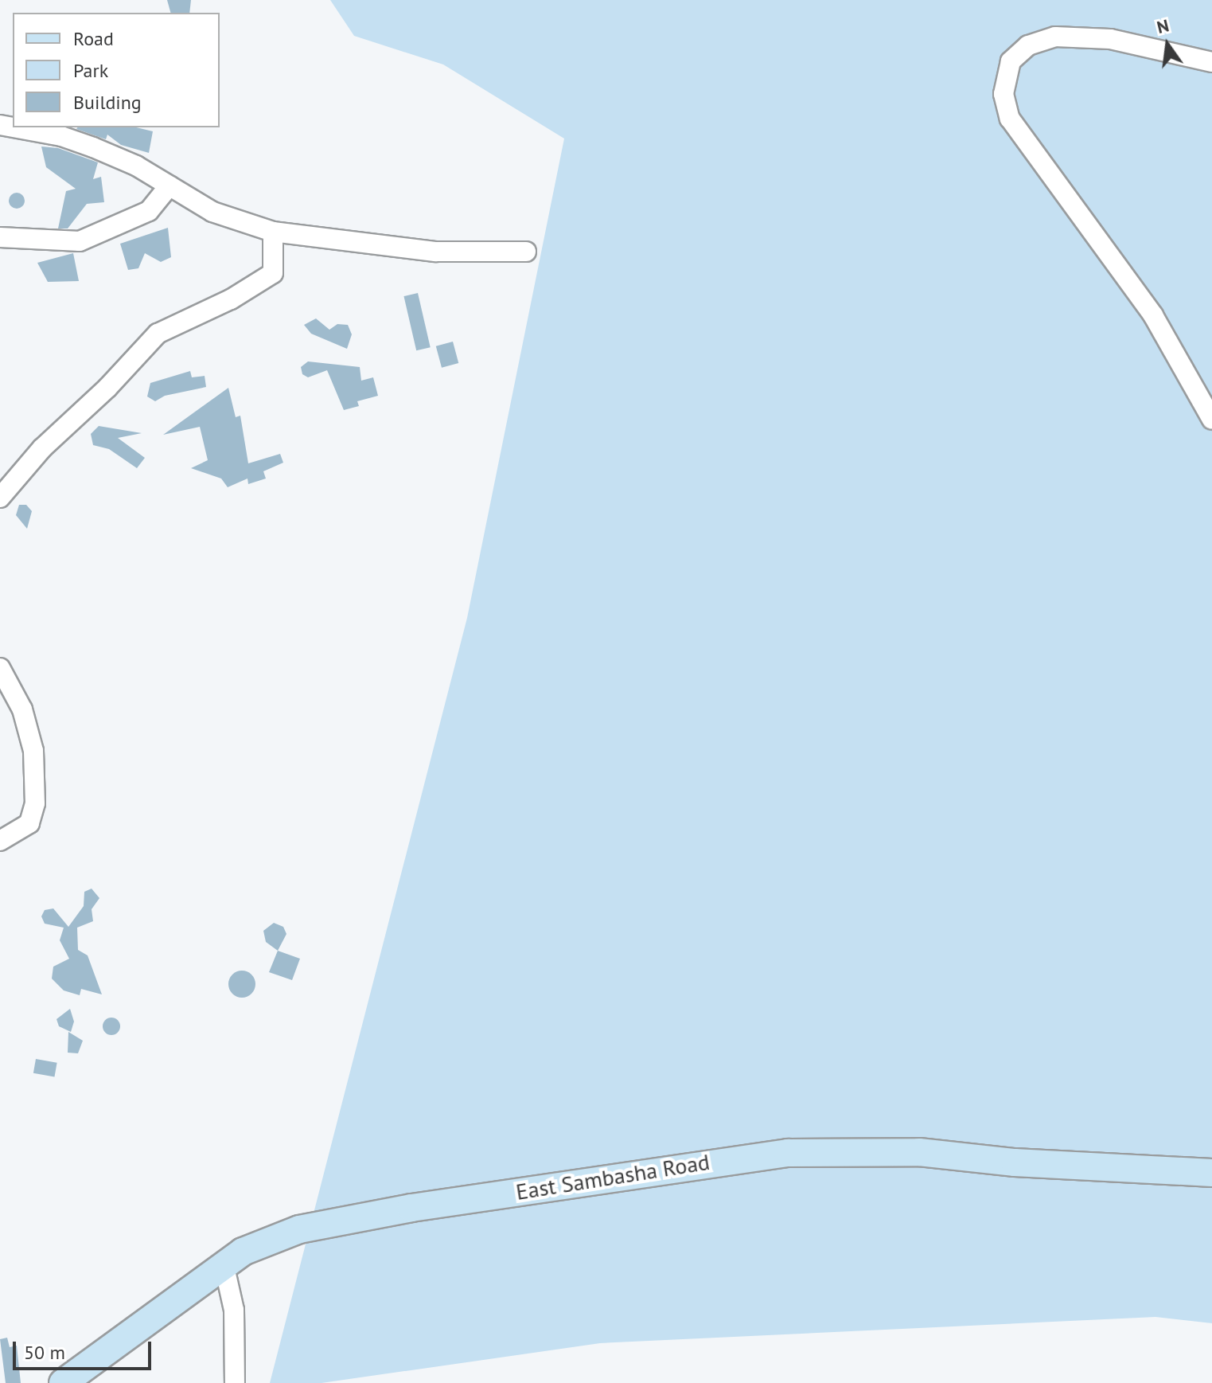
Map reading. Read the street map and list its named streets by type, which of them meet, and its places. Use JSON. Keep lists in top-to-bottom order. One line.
{"streets":{"street":["East Sambasha Road"]},"legend":["Road","Park","Building"],"scale_bar":"50 m","north":"top"}
